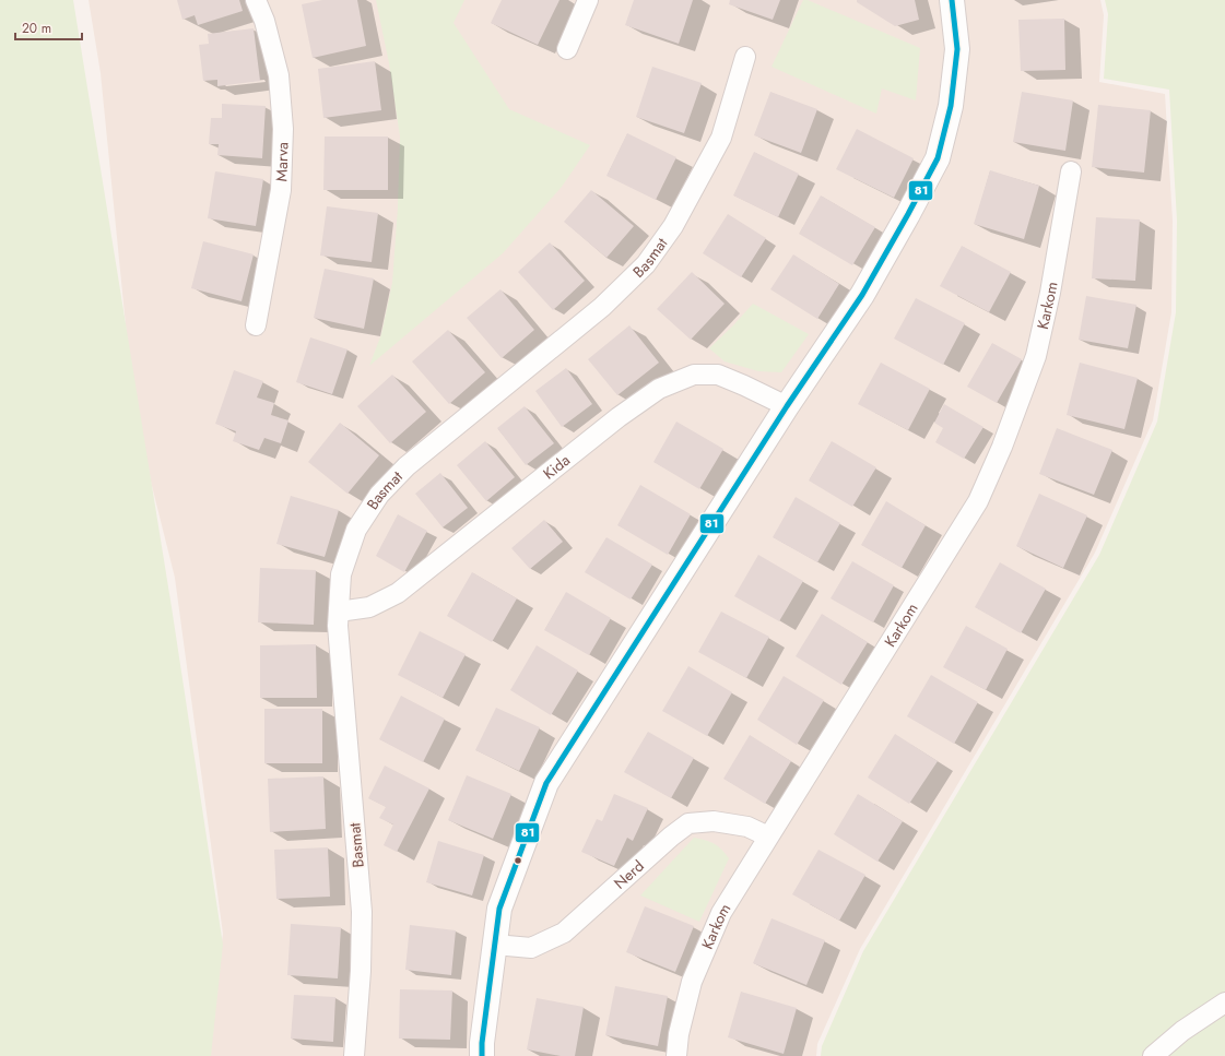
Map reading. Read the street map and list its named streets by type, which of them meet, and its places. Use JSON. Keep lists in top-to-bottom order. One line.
{"streets":{"street":["Marva","Basmat","Karkom","Kida","Nerd"]},"crossings":[["Basmat","Kida"],["Karkom","Nerd"]],"lines":["transit line 81"],"scale_bar":"20 m"}
